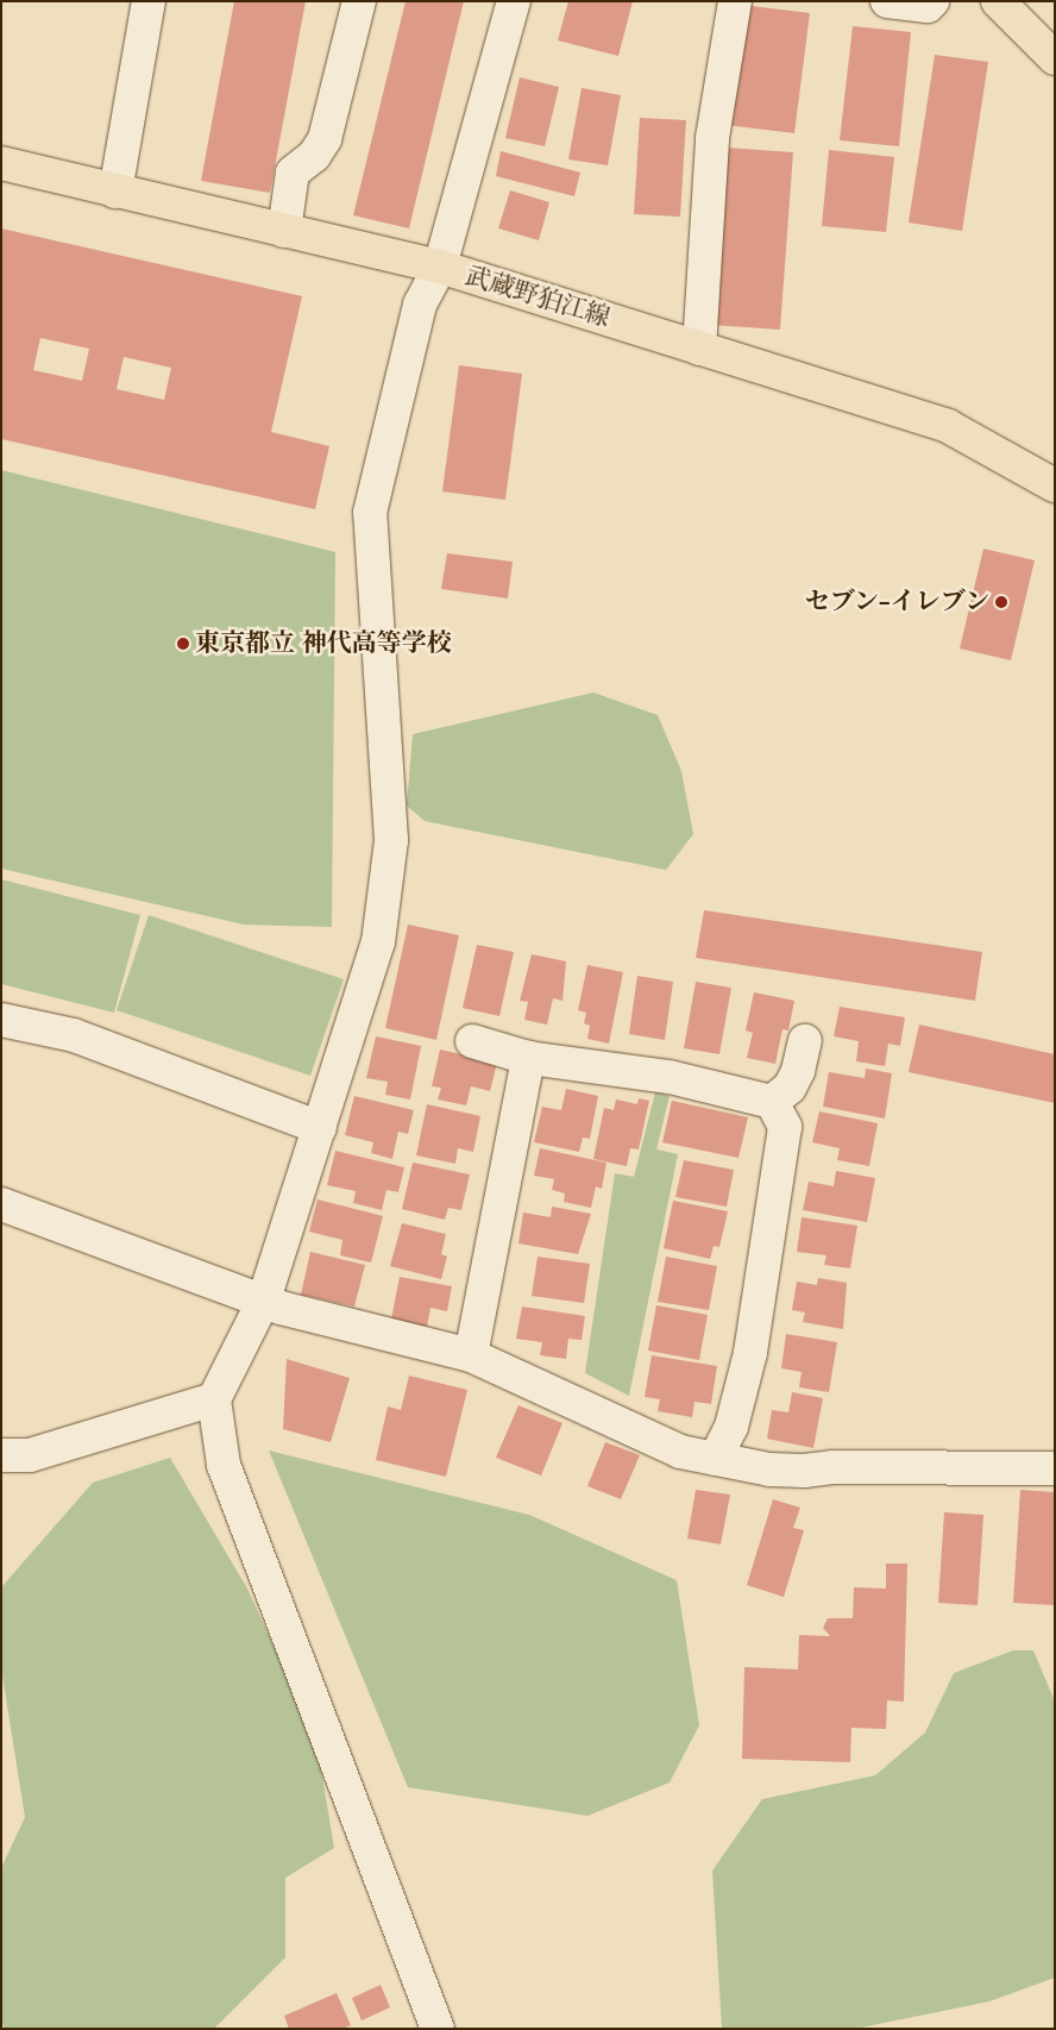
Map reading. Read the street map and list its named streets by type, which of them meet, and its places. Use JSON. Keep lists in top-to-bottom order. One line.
{"streets":{"main road":["武蔵野狛江線"]},"places":["セブン-イレブン","東京都立 神代高等学校"]}
